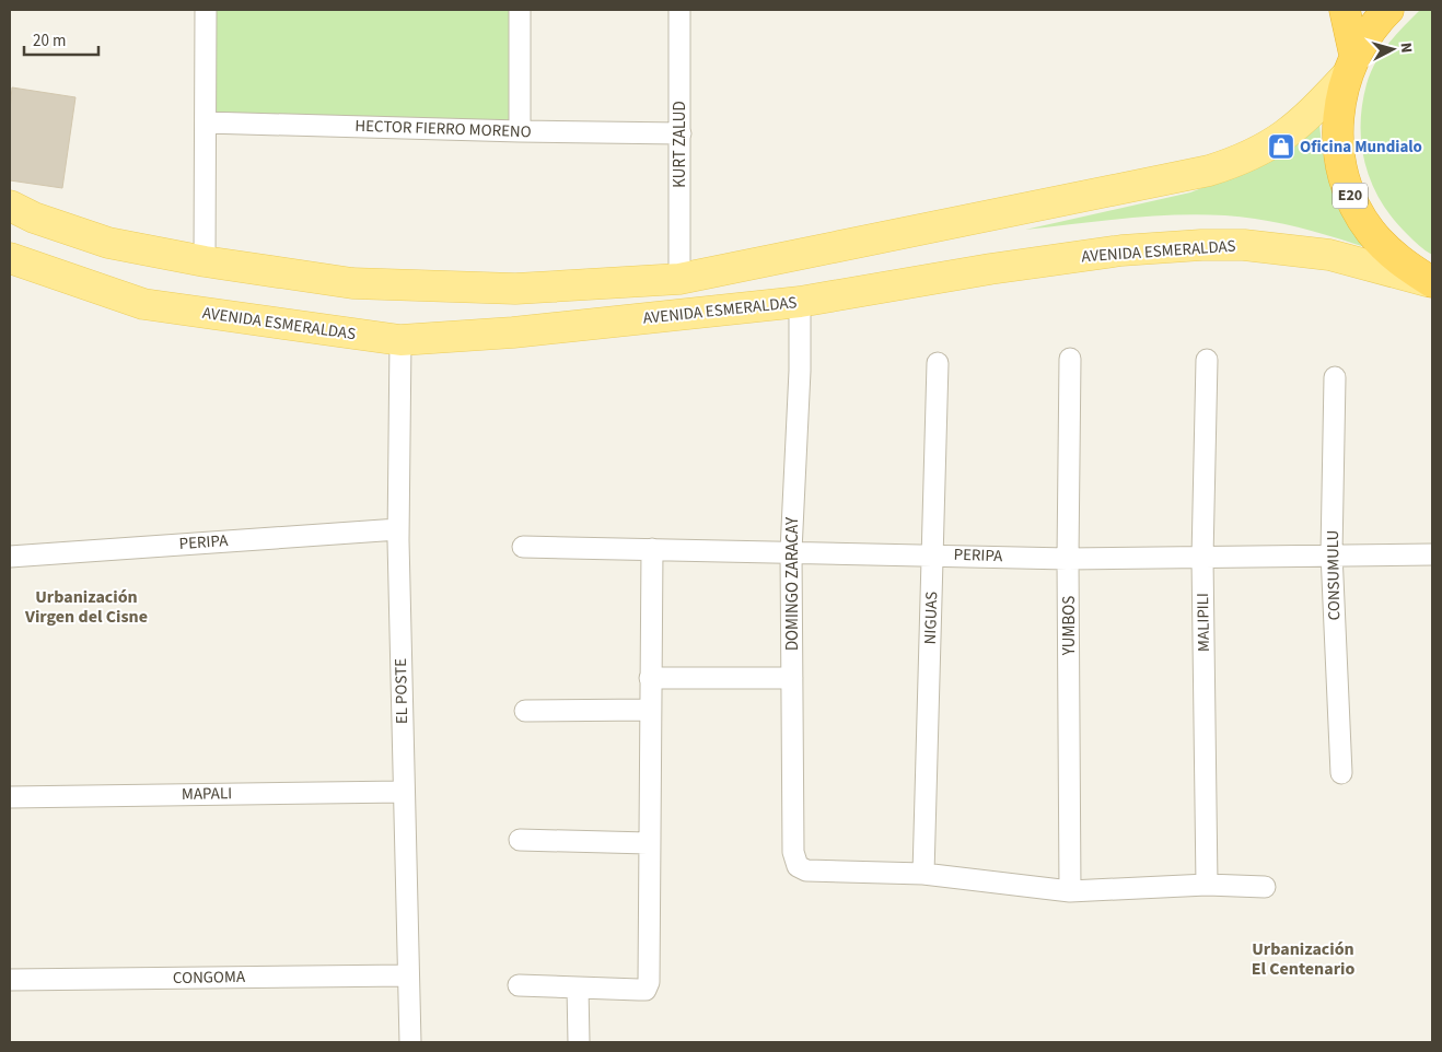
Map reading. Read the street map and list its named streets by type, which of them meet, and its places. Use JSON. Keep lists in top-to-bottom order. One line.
{"streets":{"highway":["E20"],"main road":["AVENIDA ESMERALDAS"],"street":["HECTOR FIERRO MORENO","KURT ZALUD","PERIPA","CONSUMULU","DOMINGO ZARACAY","NIGUAS","MALIPILI","YUMBOS","EL POSTE","MAPALI","CONGOMA"]},"crossings":[["HECTOR FIERRO MORENO","KURT ZALUD"],["E20","AVENIDA ESMERALDAS"],["AVENIDA ESMERALDAS","DOMINGO ZARACAY"],["AVENIDA ESMERALDAS","EL POSTE"],["PERIPA","CONSUMULU"],["PERIPA","DOMINGO ZARACAY"],["PERIPA","NIGUAS"],["PERIPA","MALIPILI"],["PERIPA","YUMBOS"],["PERIPA","EL POSTE"],["DOMINGO ZARACAY","NIGUAS"],["EL POSTE","MAPALI"],["EL POSTE","CONGOMA"]],"districts":["Urbanización Virgen del Cisne","Urbanización El Centenario"],"places":{"shop":["Oficina Mundialo"]},"scale_bar":"20 m","north":"right"}
